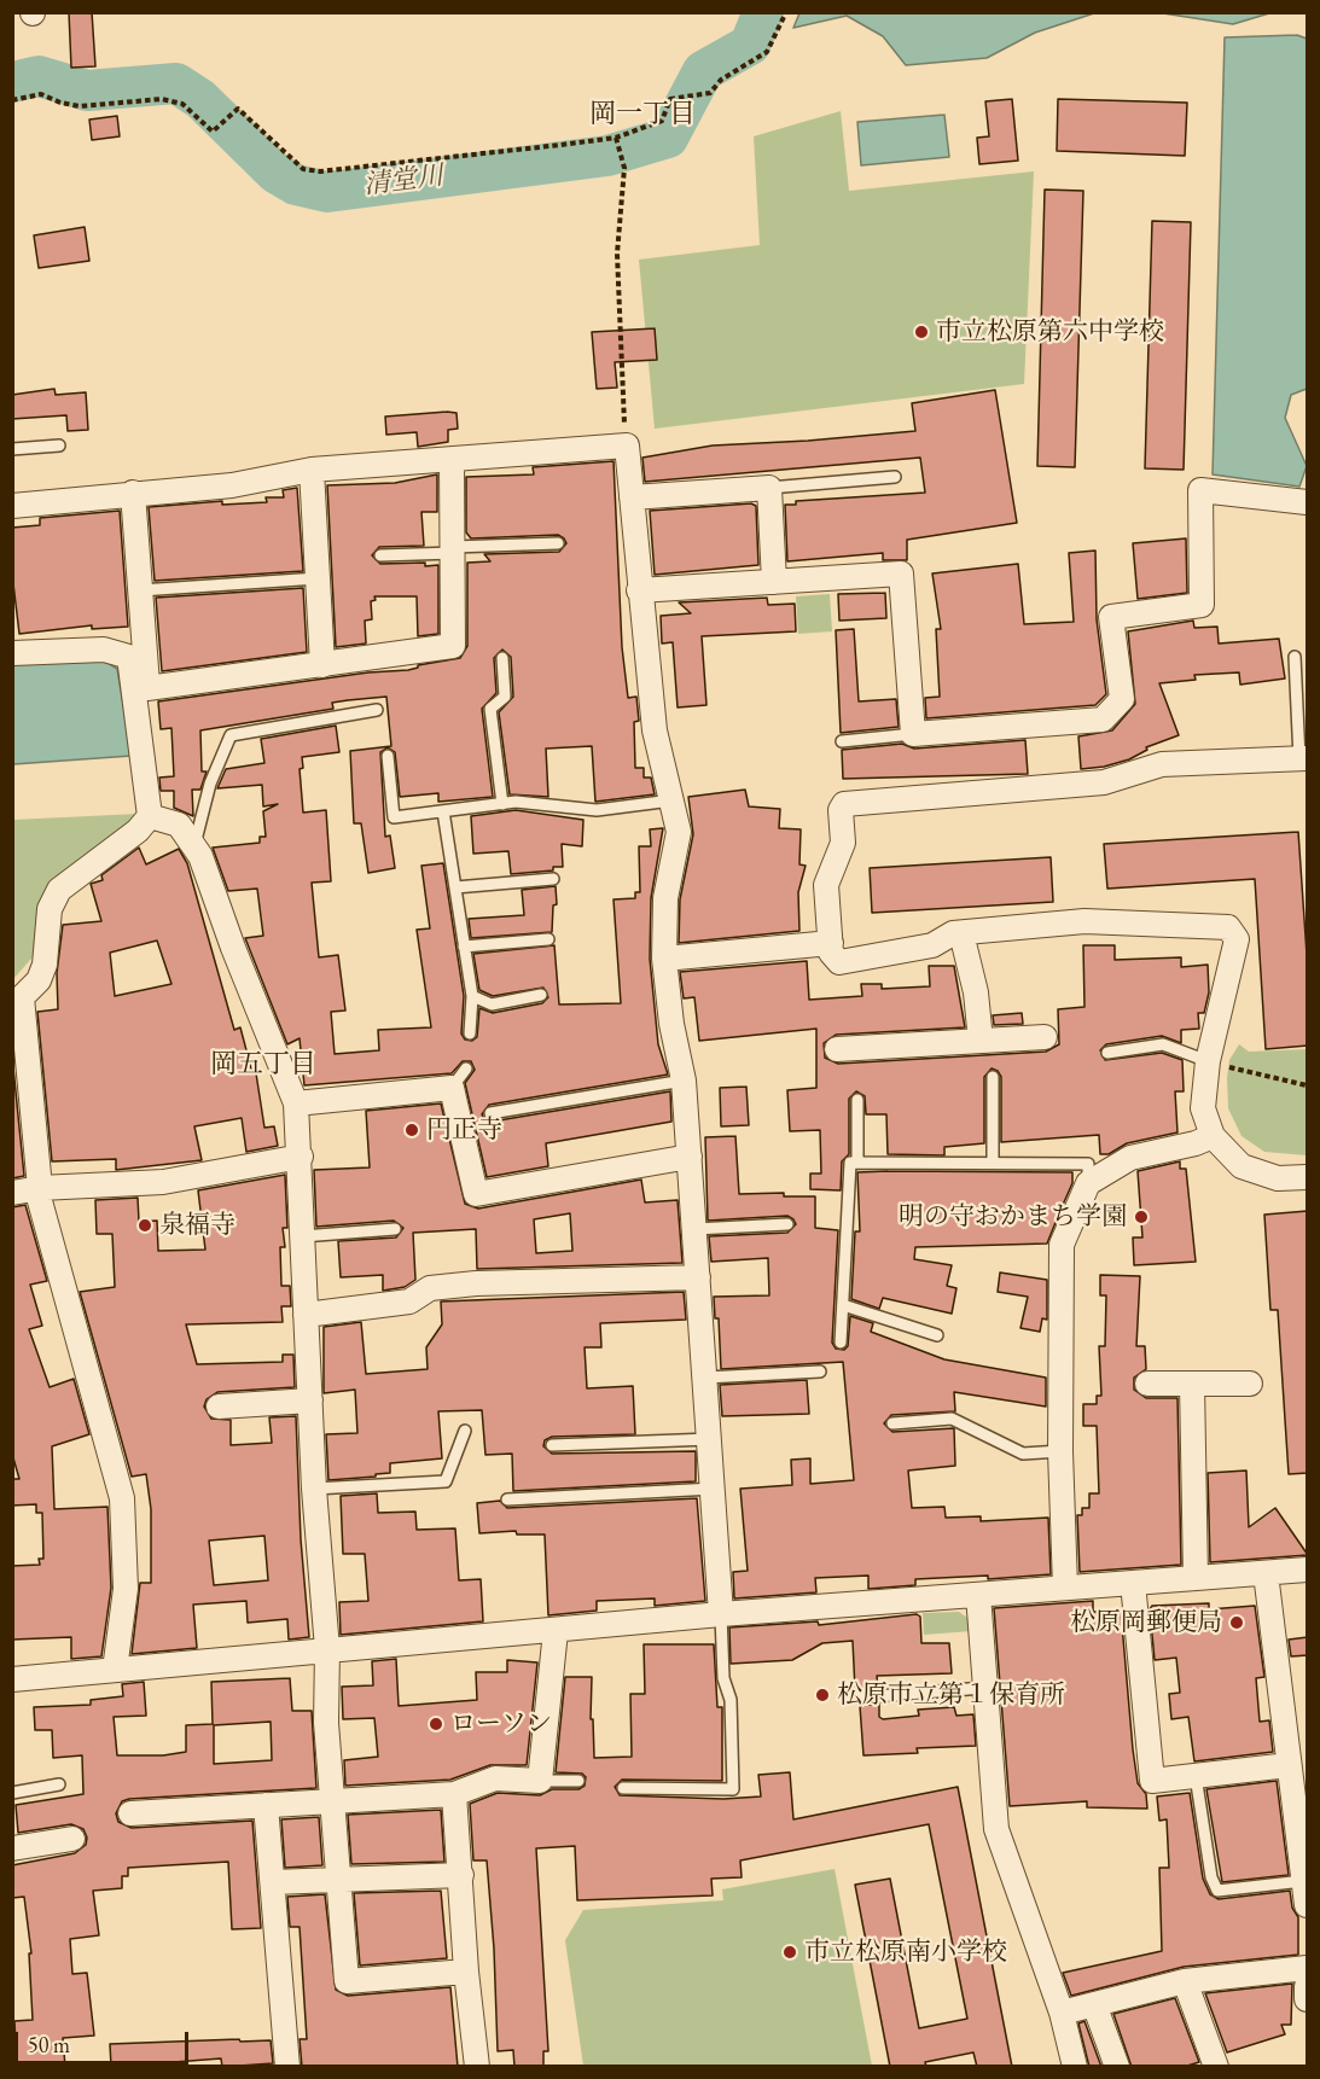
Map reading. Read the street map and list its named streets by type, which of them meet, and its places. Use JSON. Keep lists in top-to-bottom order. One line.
{"districts":["岡一丁目","岡五丁目"],"water":["清堂川"],"places":["市立松原第六中学校","円正寺","明の守おかまち学園","泉福寺","松原岡郵便局","松原市立第１保育所","ローソン","市立松原南小学校"],"scale_bar":"50 m"}
